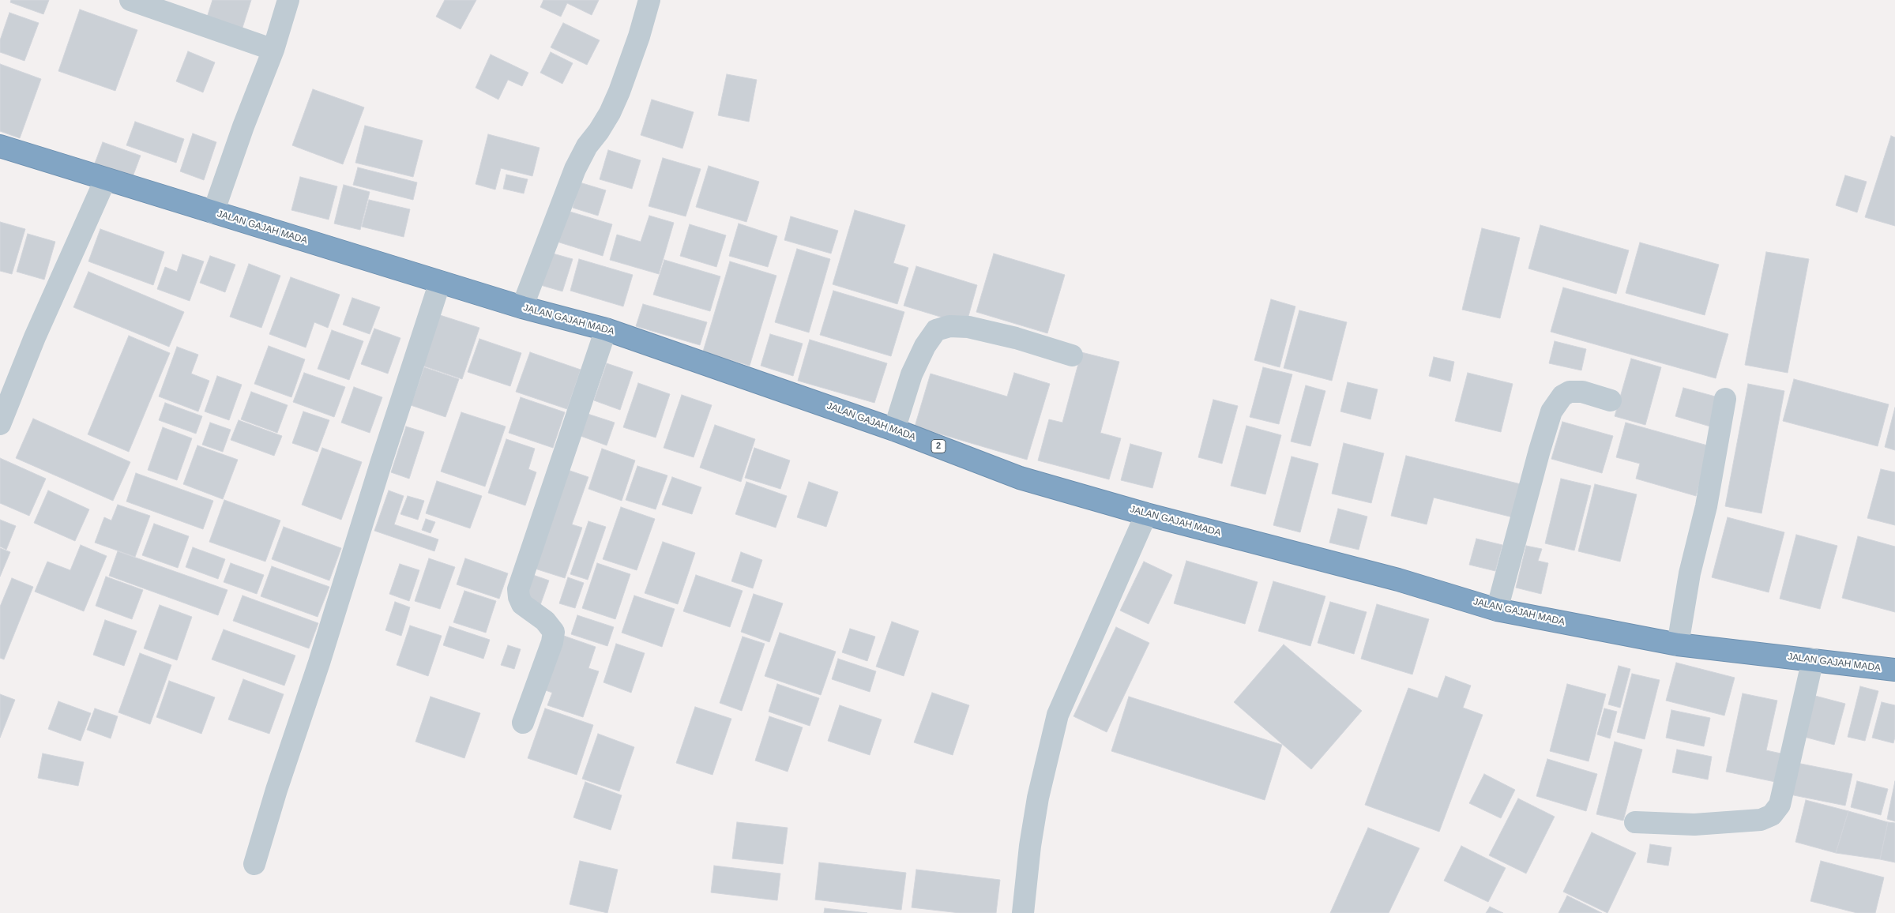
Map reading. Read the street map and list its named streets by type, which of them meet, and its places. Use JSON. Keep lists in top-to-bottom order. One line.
{"streets":{"highway":["JALAN GAJAH MADA","2"]}}
